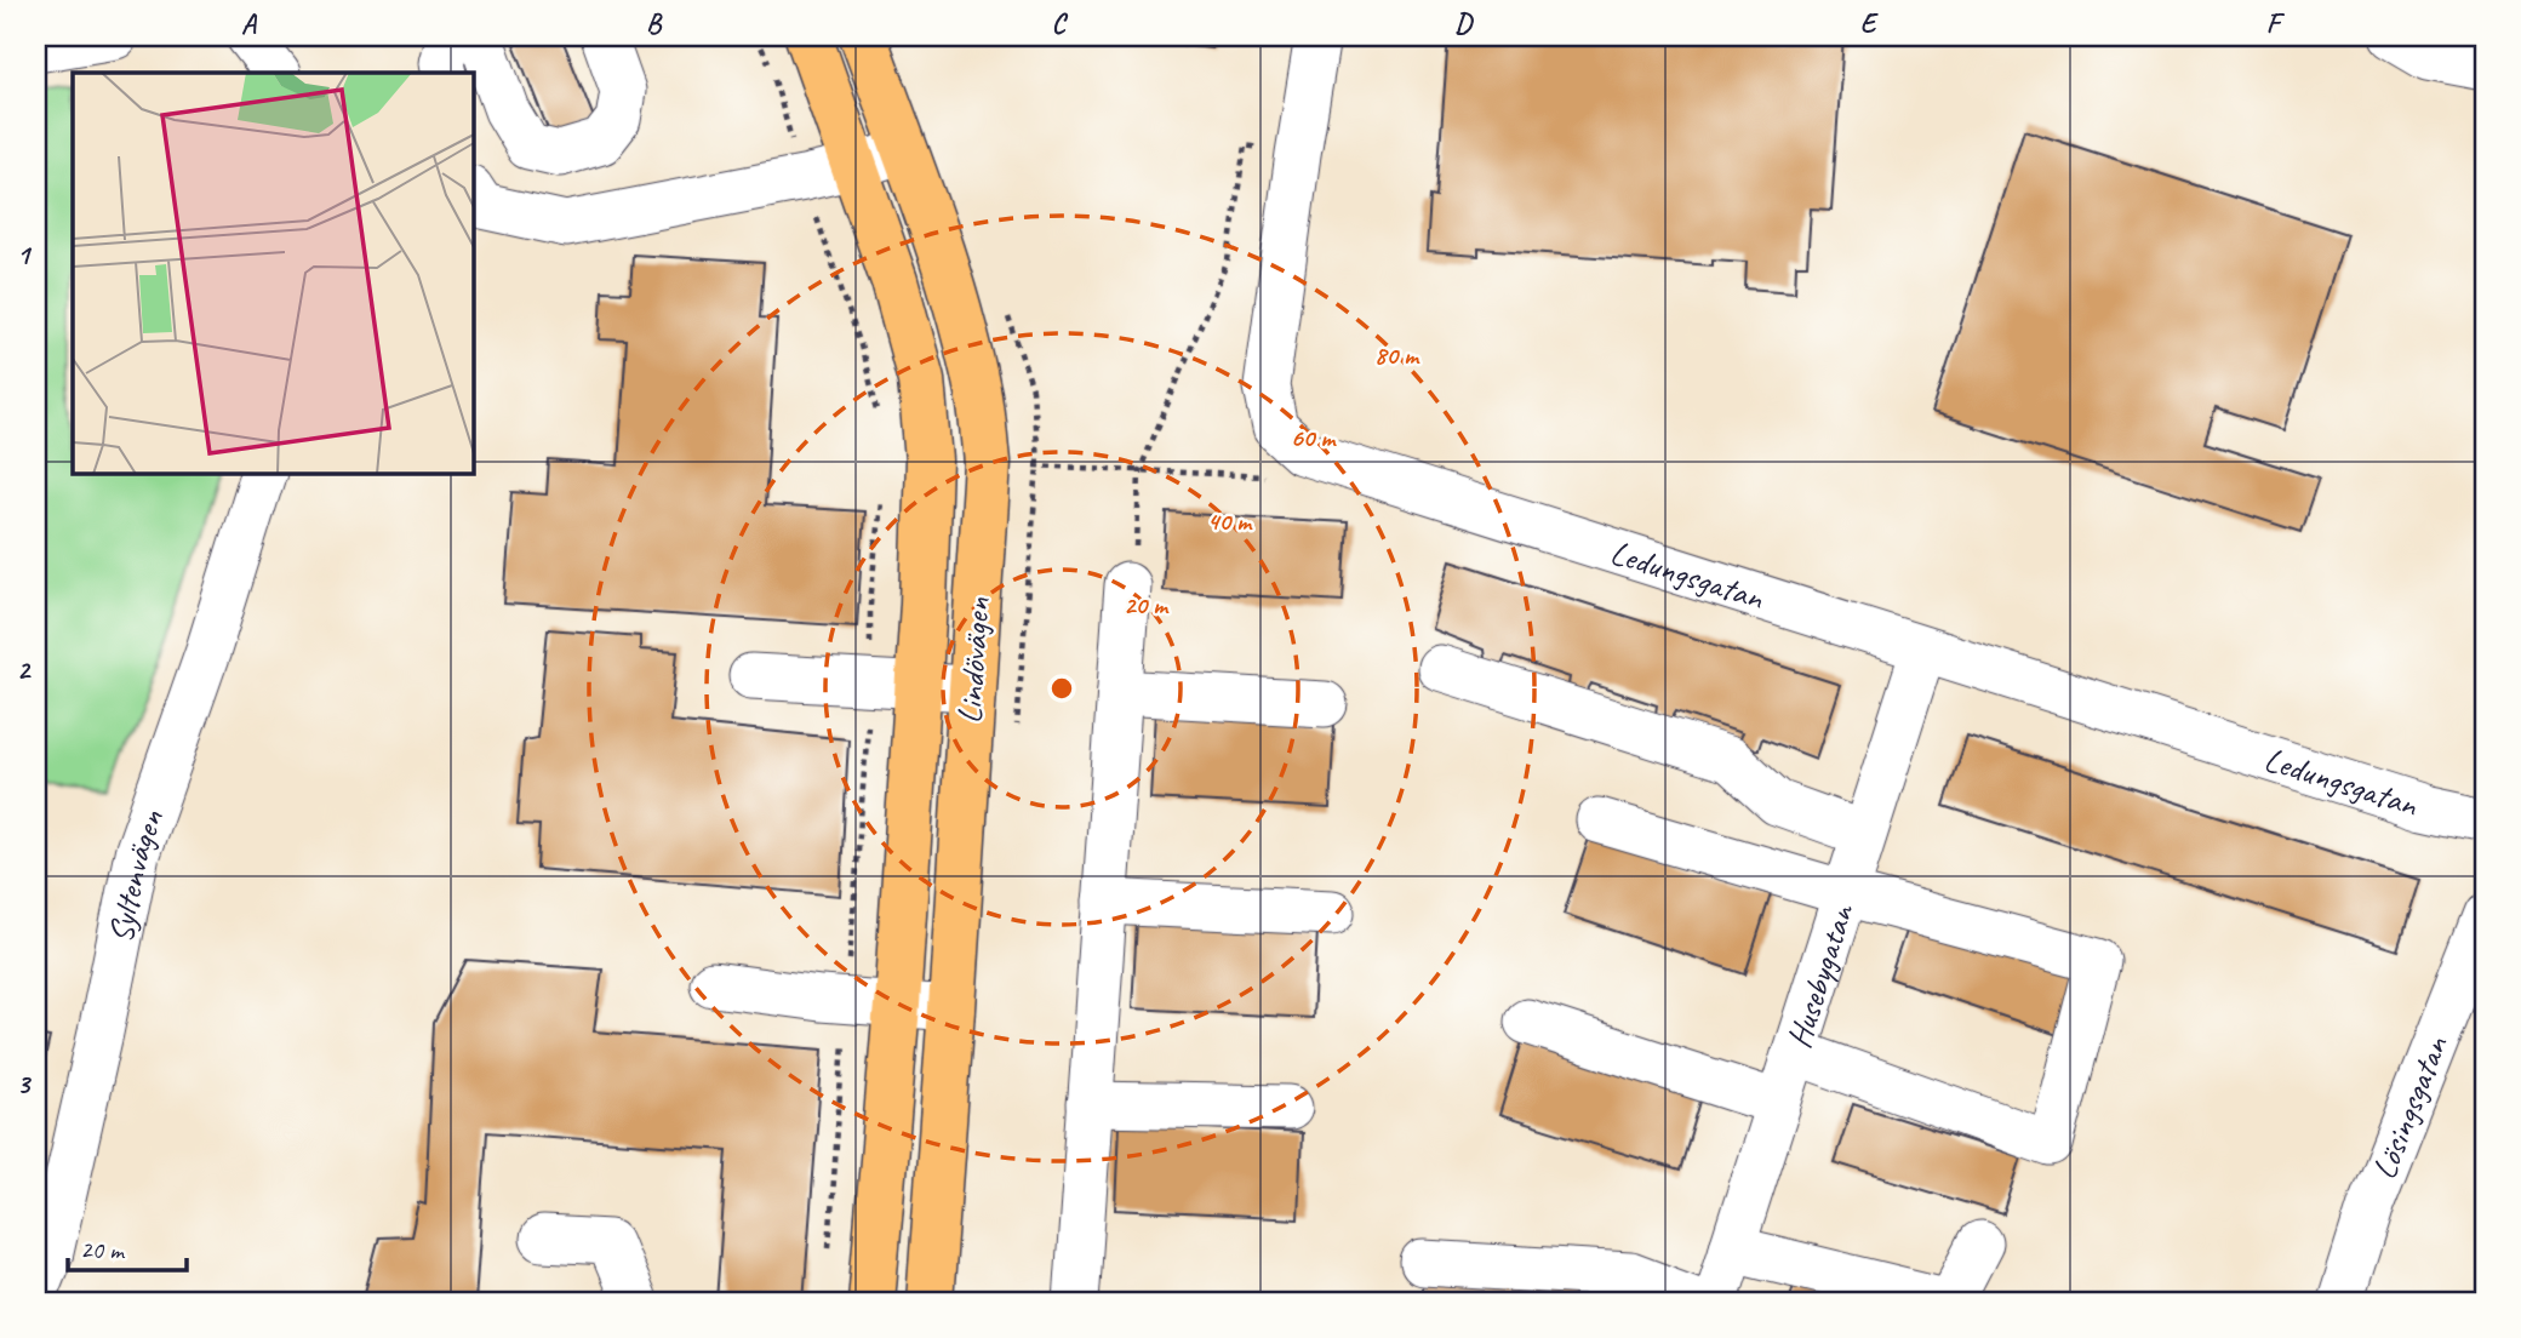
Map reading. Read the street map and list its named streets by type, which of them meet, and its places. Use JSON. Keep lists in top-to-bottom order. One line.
{"streets":{"main road":["Lindövägen"],"street":["Ledungsgatan","Syltenvägen","Husebygatan","Lösingsgatan"]},"crossings":[["Ledungsgatan","Husebygatan"]],"scale_bar":"20 m","grid":{"columns":["A","B","C","D","E","F"],"rows":["1","2","3"]},"rings":["80 m","60 m","40 m","20 m"]}
